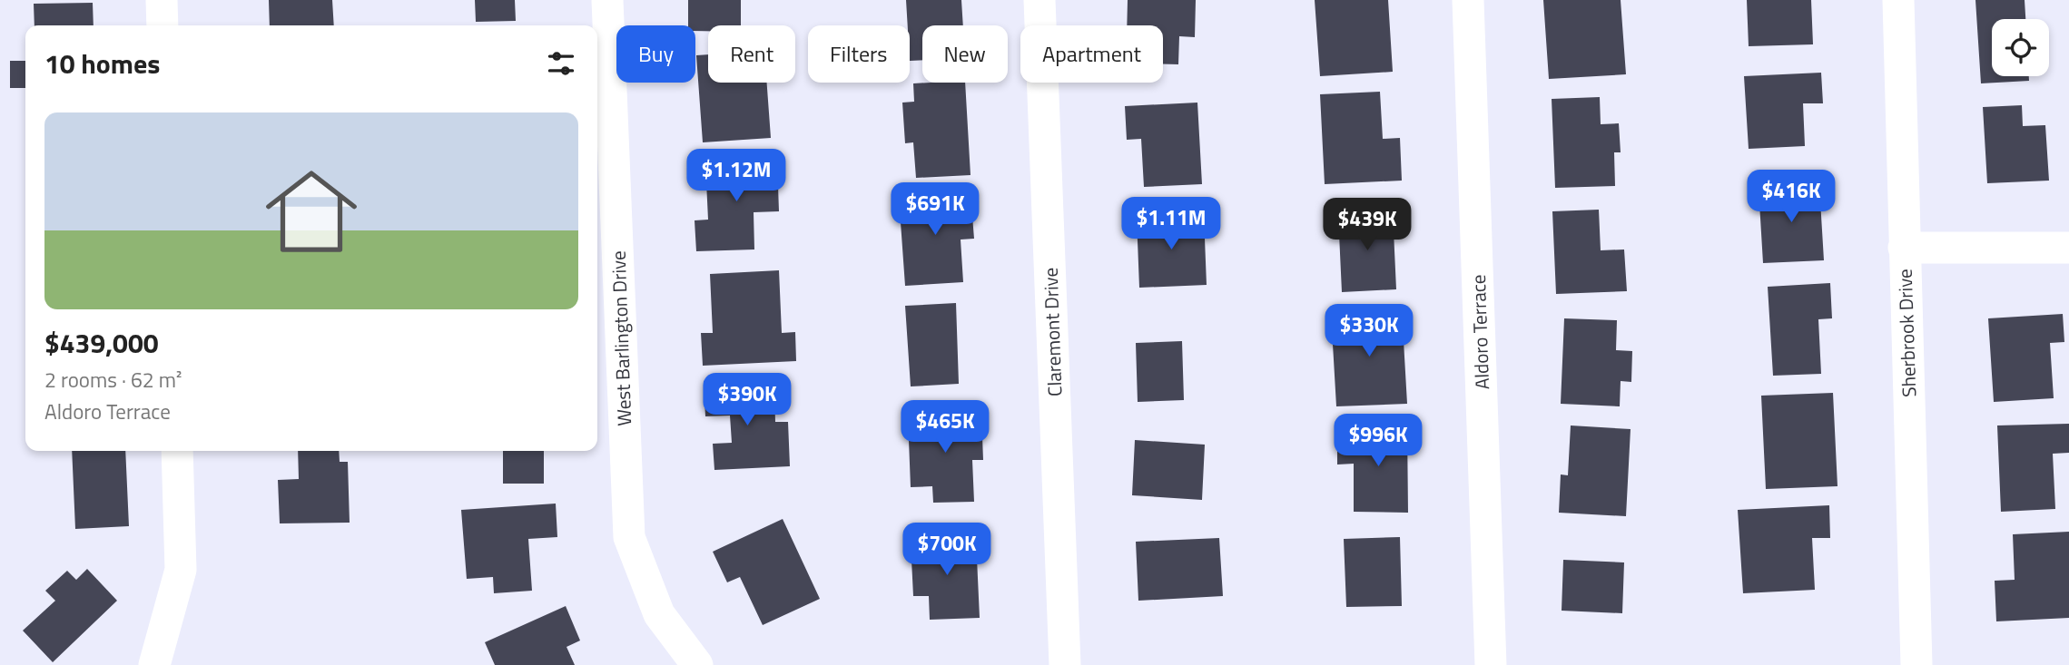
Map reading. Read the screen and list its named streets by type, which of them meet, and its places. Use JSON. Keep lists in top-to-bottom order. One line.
{"streets":{"street":["Claremont Drive","Aldoro Terrace","Sherbrook Drive","West Barlington Drive"]},"page":{"chip":["Buy","Rent","Filters","New","Apartment"],"heading":"10 homes","list":[{"name":"$439,000","note":"2 rooms · 62 m² · Aldoro Terrace"}],"price":["$1.12M","$416K","$691K","$1.11M","$439K","$330K","$390K","$465K","$996K","$700K"]}}
